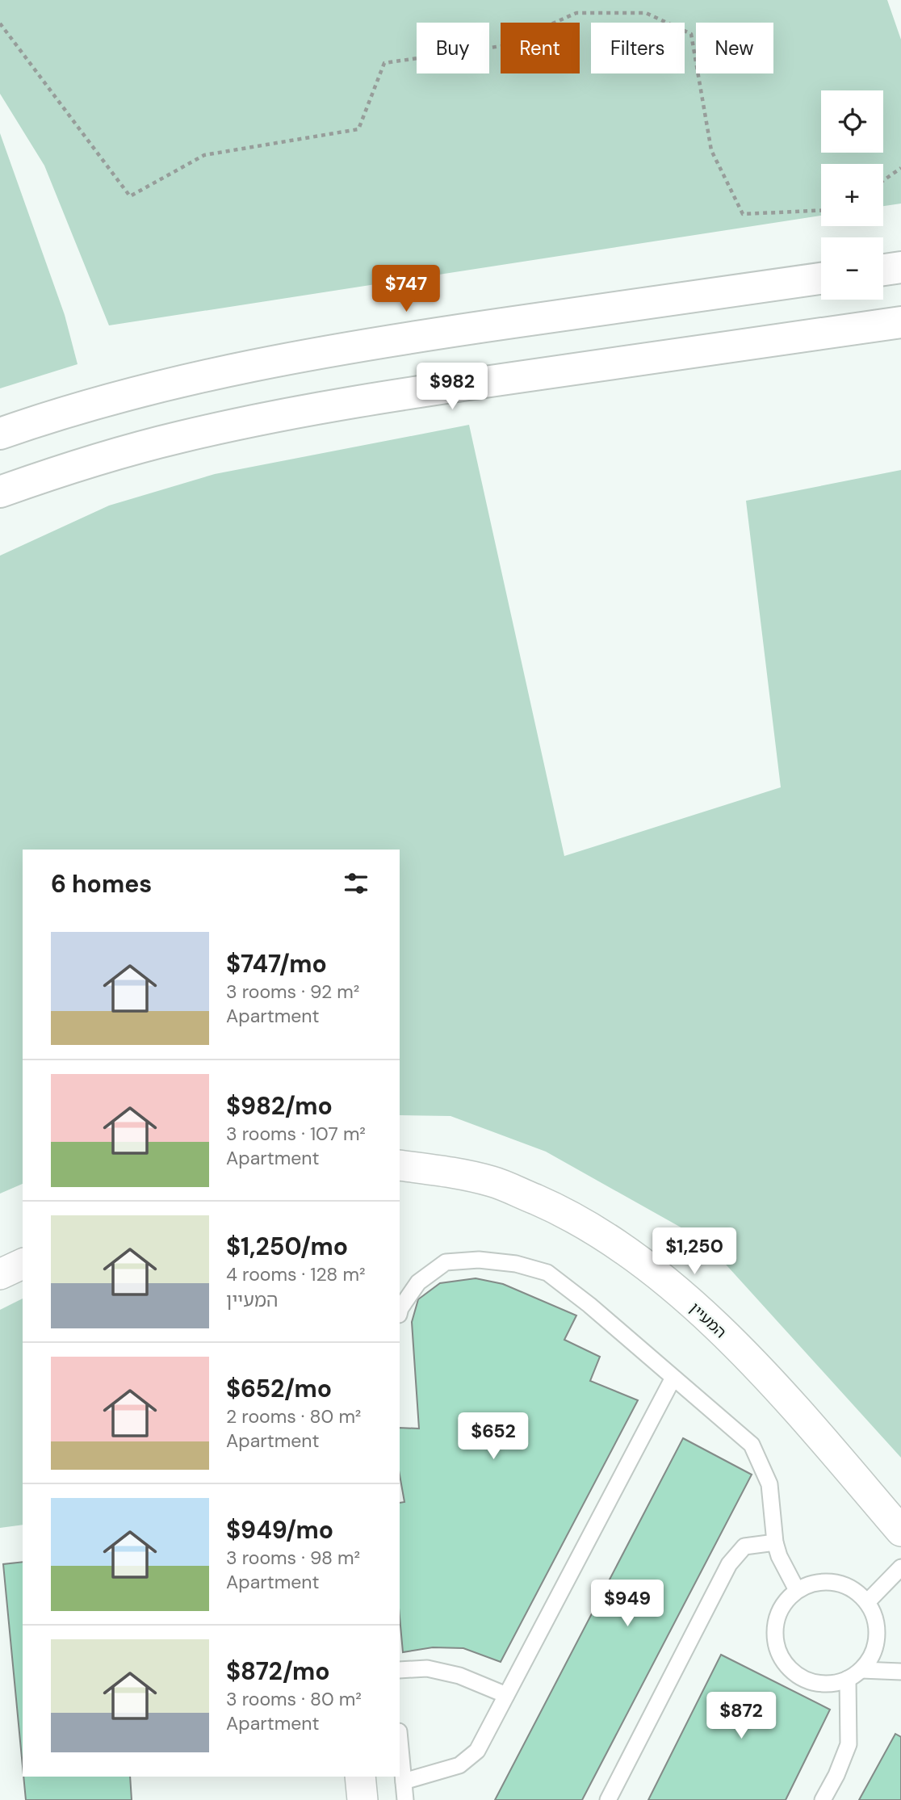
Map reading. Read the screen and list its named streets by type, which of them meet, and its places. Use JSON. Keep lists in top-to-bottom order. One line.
{"streets":{"street":["המעיין"]},"page":{"chip":["Buy","Rent","Filters","New"],"map_buttons":["+","−"],"price":["$747","$982","$1,250","$652","$949","$872"],"heading":"6 homes","list":[{"name":"$747/mo","note":"3 rooms · 92 m² · Apartment"},{"name":"$982/mo","note":"3 rooms · 107 m² · Apartment"},{"name":"$1,250/mo","note":"4 rooms · 128 m² · המעיין"},{"name":"$652/mo","note":"2 rooms · 80 m² · Apartment"},{"name":"$949/mo","note":"3 rooms · 98 m² · Apartment"},{"name":"$872/mo","note":"3 rooms · 80 m² · Apartment"}]}}
